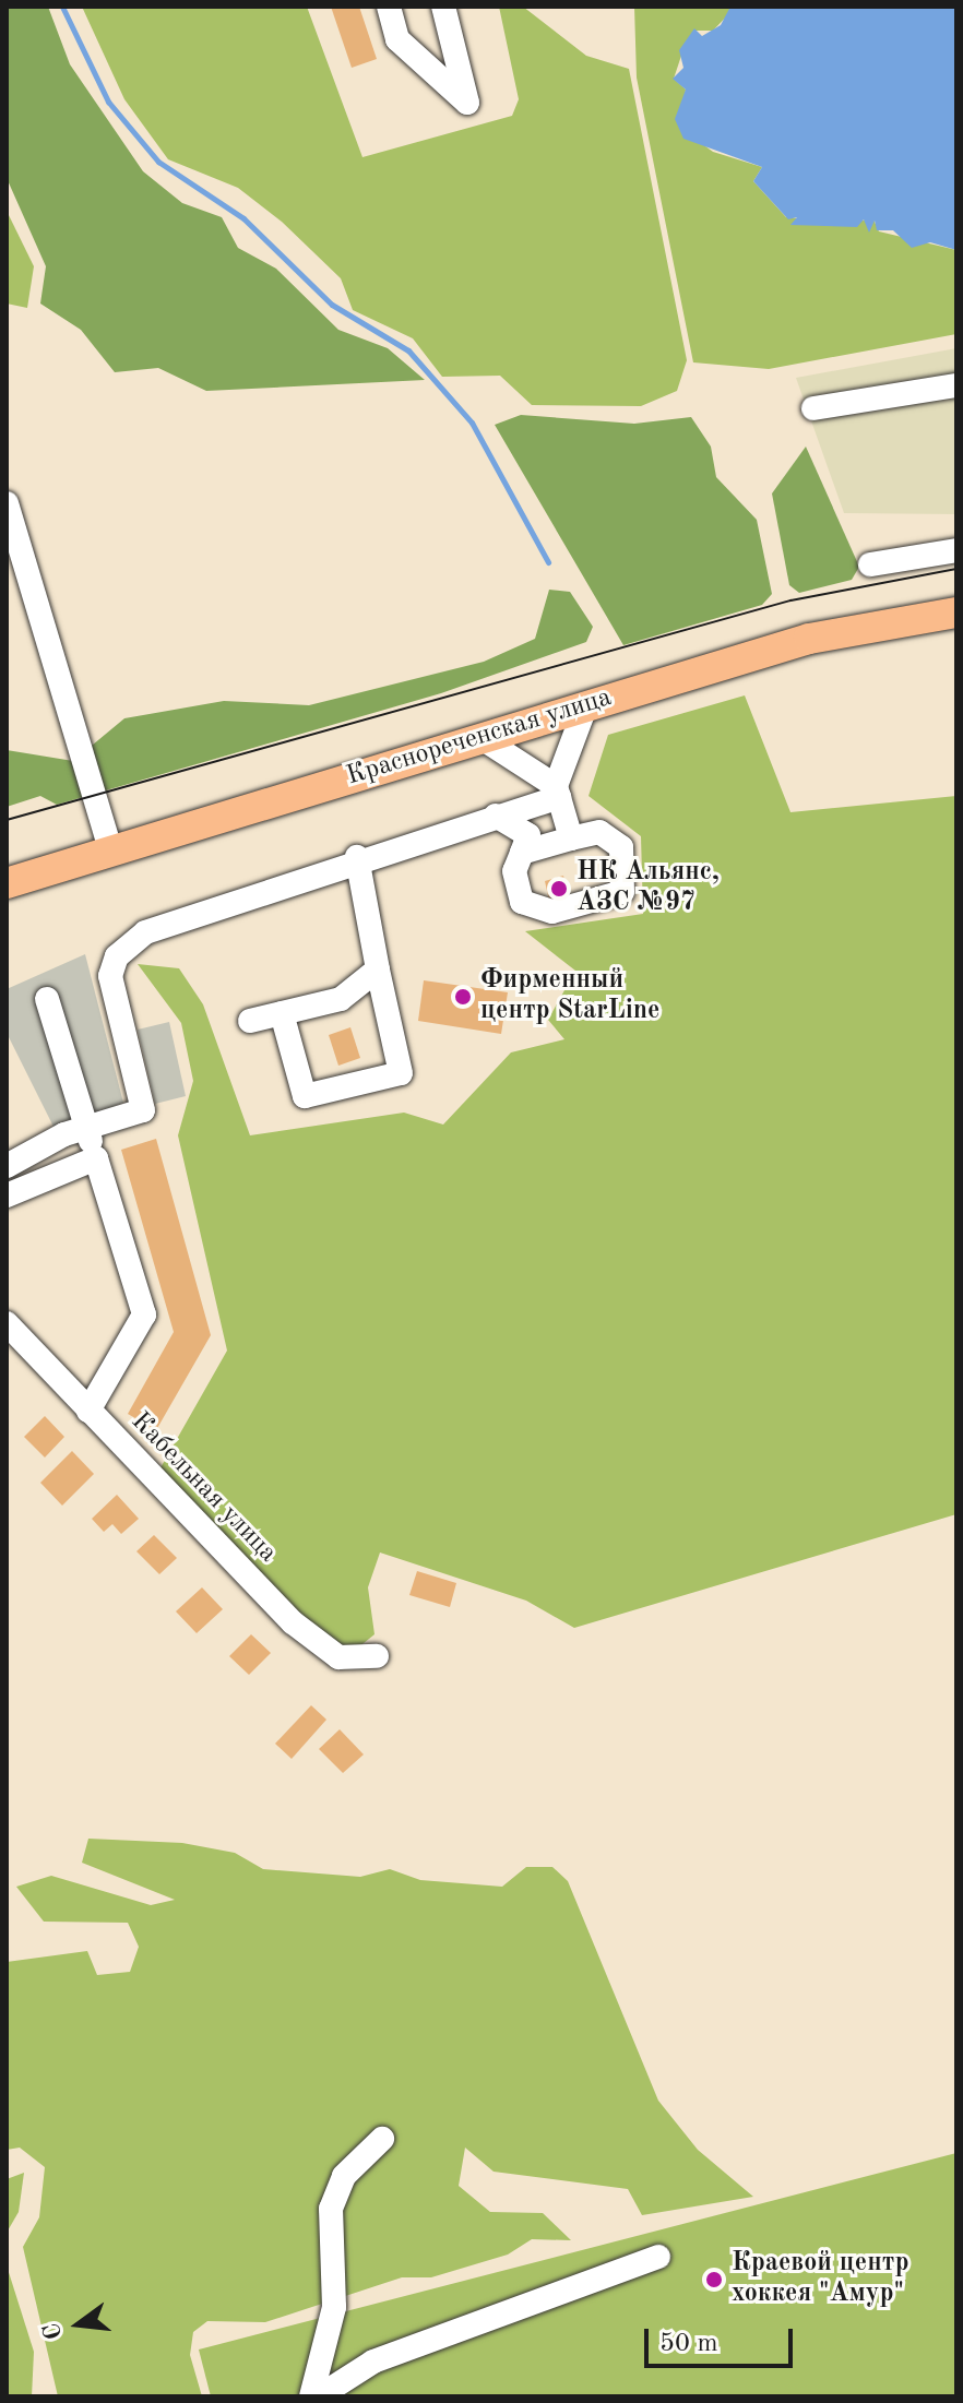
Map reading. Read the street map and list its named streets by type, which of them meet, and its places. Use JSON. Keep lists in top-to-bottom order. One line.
{"streets":{"main road":["Краснореченская улица"],"street":["Кабельная улица"]},"places":["НК Альянс, АЗС №97","Фирменный центр StarLine","Краевой центр хоккея \"Амур\""],"scale_bar":"50 m","north":"left"}
